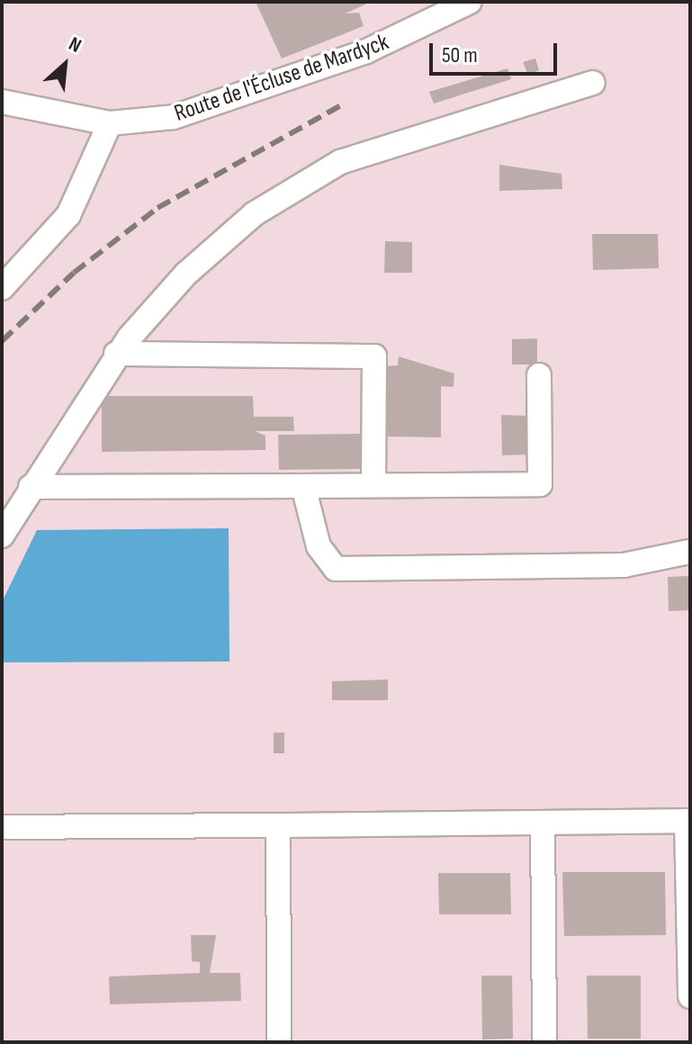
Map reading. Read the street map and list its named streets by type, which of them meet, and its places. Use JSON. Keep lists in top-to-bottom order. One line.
{"streets":{"street":["Route de l'Écluse de Mardyck"]},"scale_bar":"50 m","north":"top right"}
